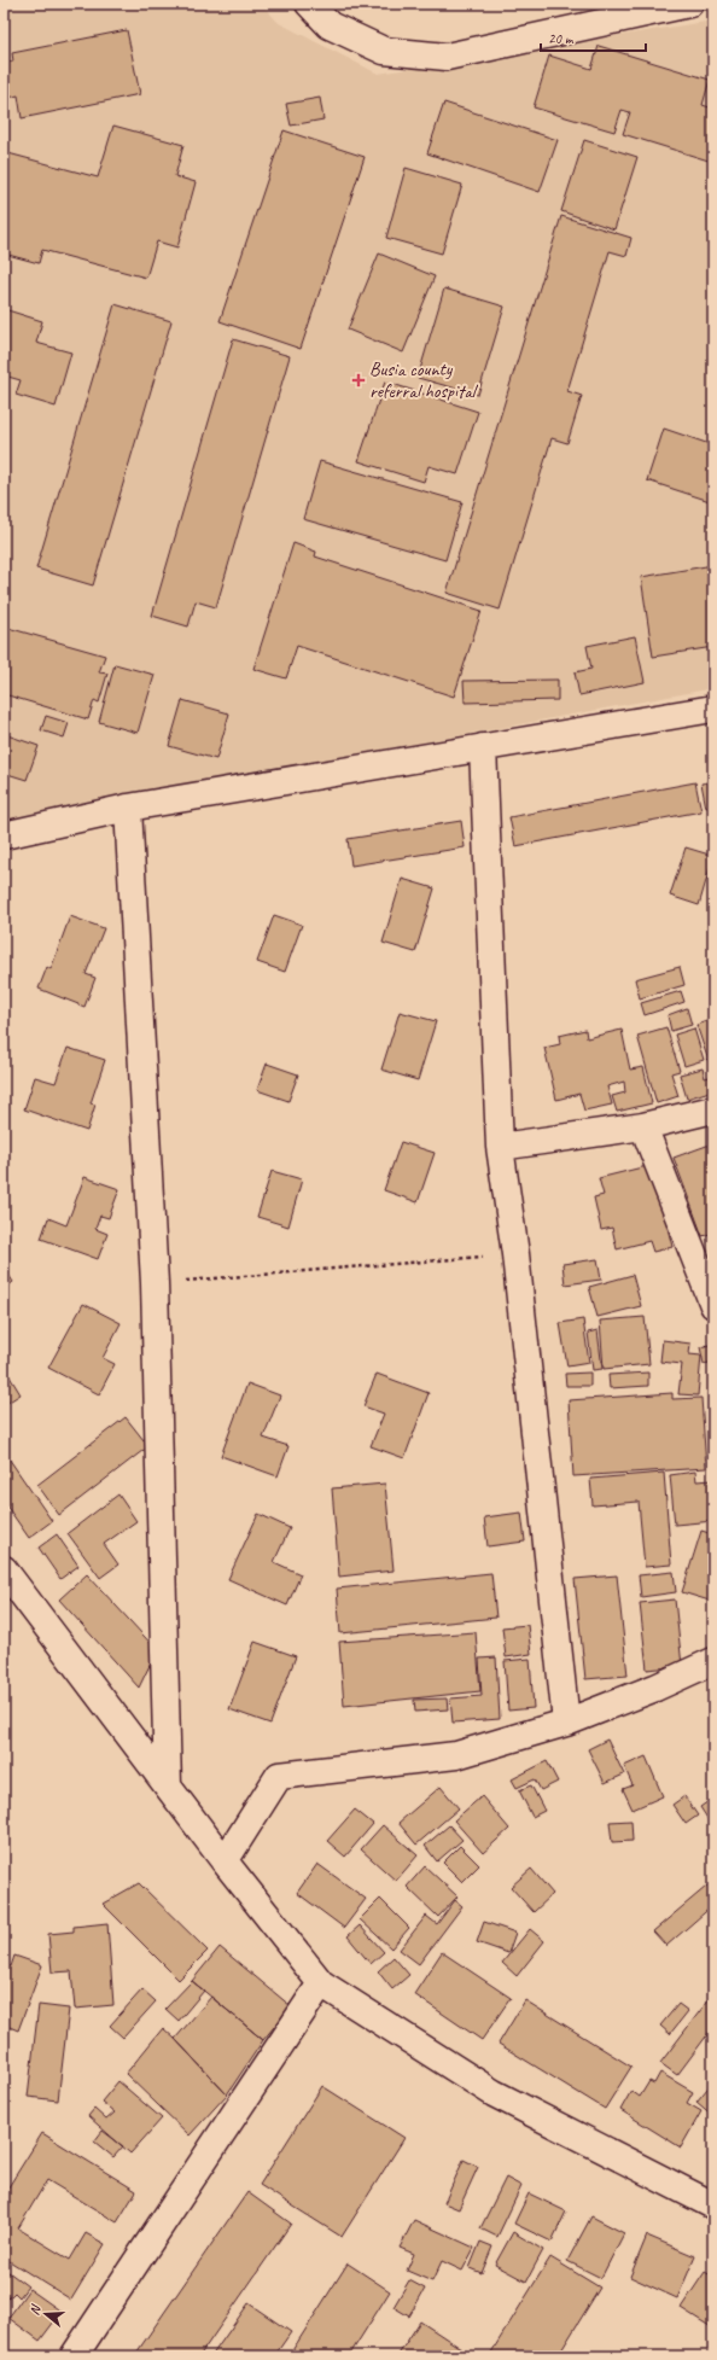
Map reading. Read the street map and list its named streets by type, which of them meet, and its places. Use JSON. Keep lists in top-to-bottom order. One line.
{"places":{"health":["Busia county referral hospital"]},"scale_bar":"20 m","north":"left"}
